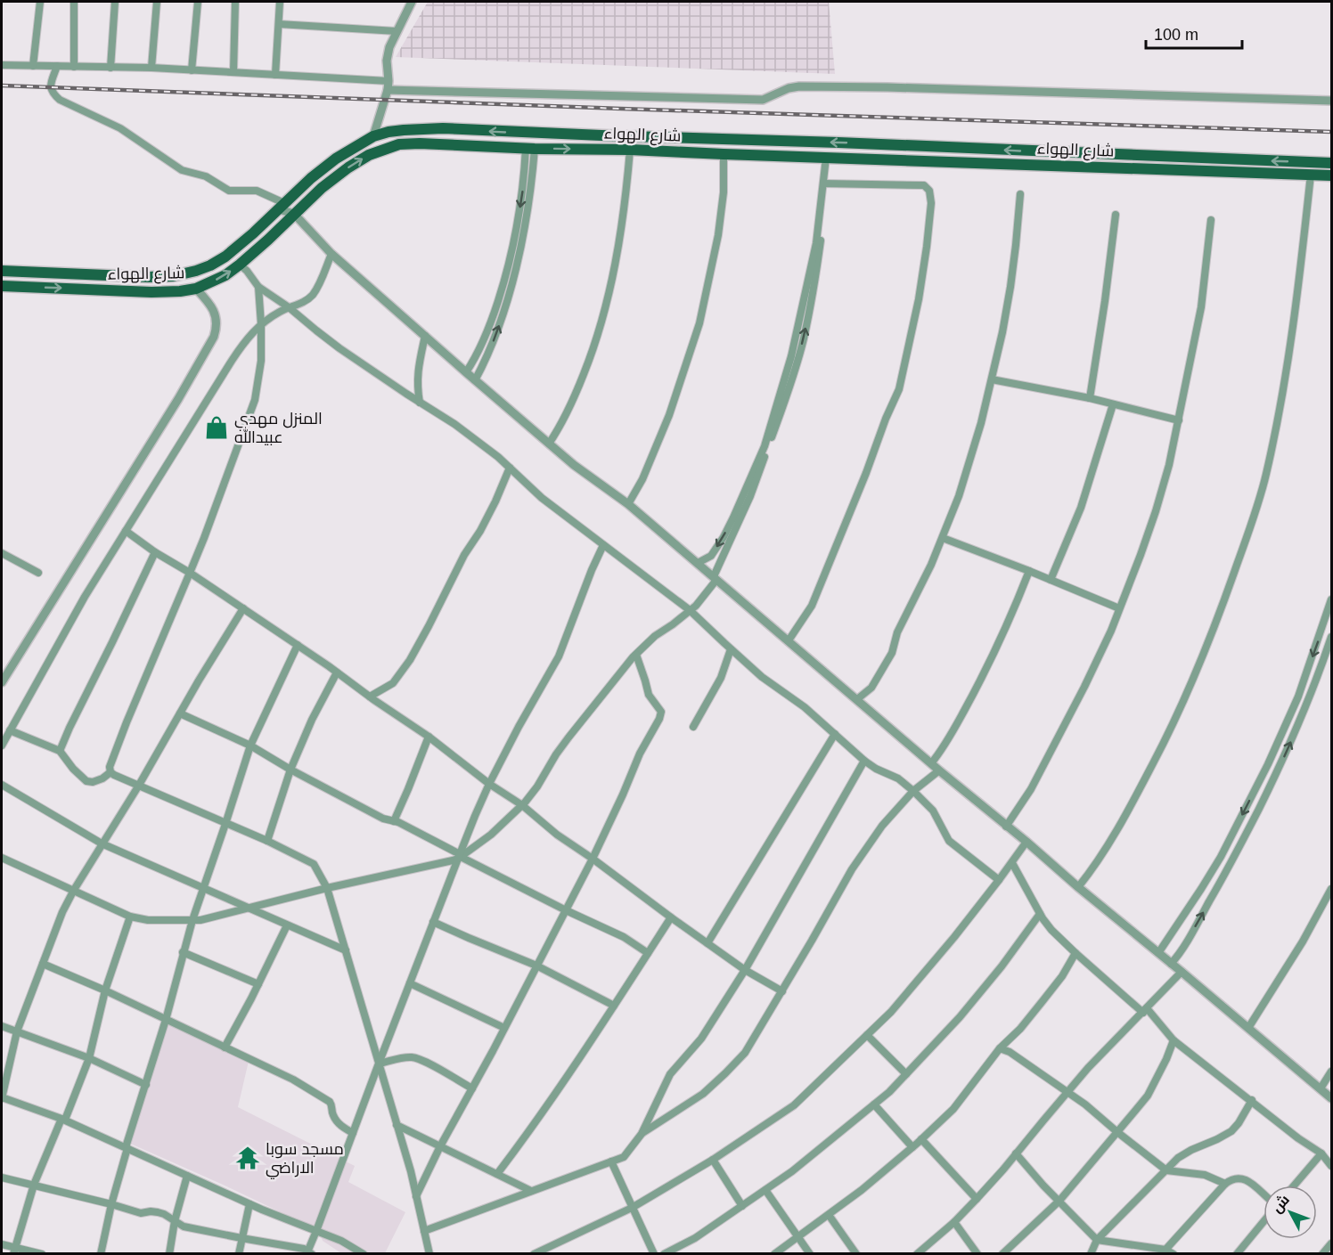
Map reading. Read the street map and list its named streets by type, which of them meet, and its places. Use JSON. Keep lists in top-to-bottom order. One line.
{"streets":{"main road":["شارع الهواء"]},"places":{"shop":["المنزل مهدي عبيدالله"],"temple":["مسجد سوبا الاراضي"]},"scale_bar":"100 m","north":"top left"}
